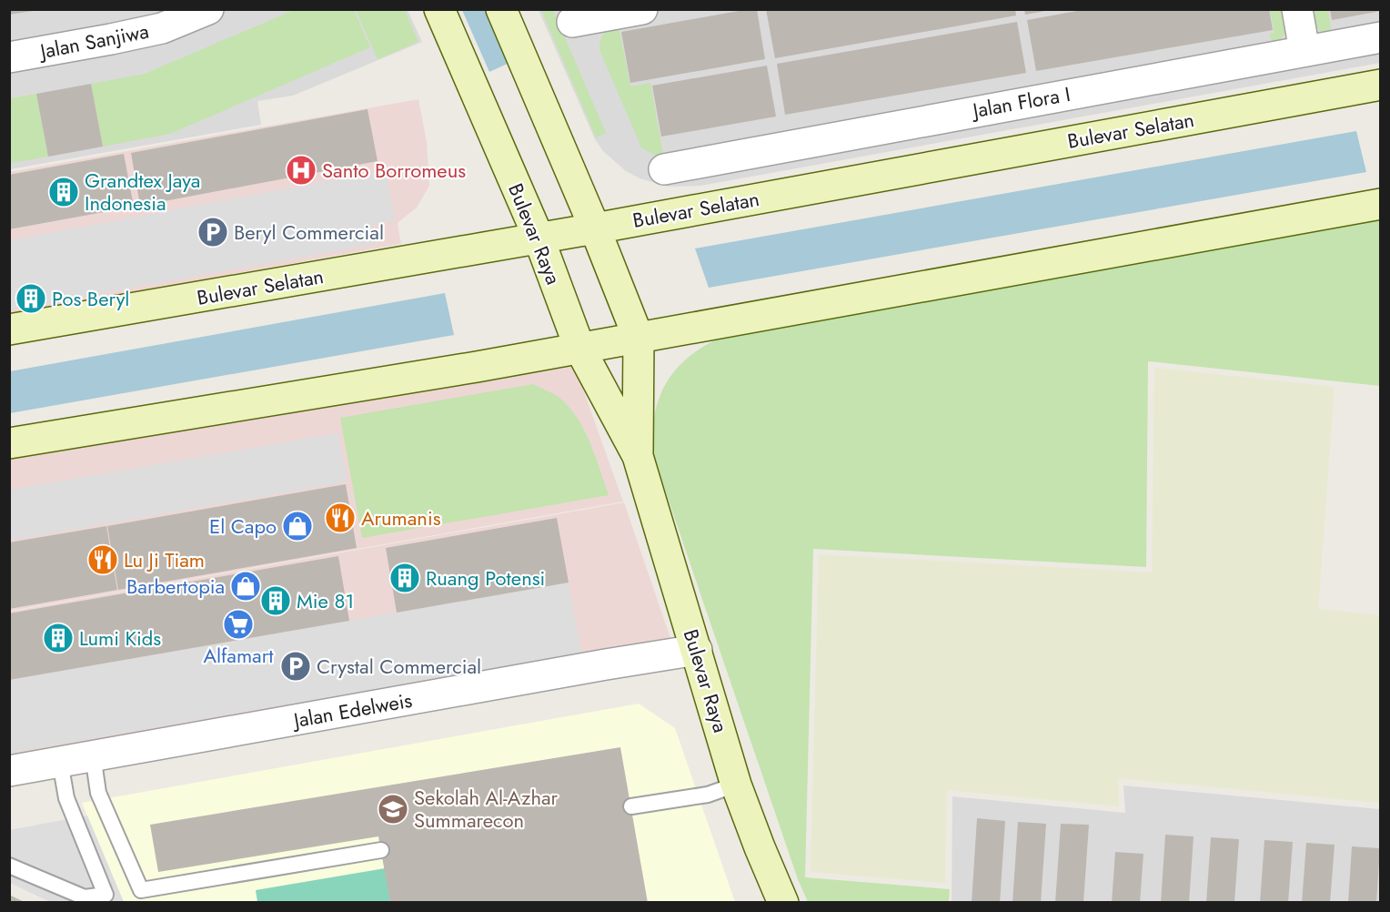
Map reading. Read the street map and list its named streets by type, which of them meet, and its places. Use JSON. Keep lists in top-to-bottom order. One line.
{"streets":{"main road":["Bulevar Selatan","Bulevar Raya"],"street":["Jalan Sanjiwa","Jalan Flora I","Jalan Edelweis"]},"crossings":[["Bulevar Selatan","Bulevar Raya"],["Bulevar Raya","Jalan Edelweis"]],"places":{"hospital":["Santo Borromeus"],"building":["Grandtex Jaya Indonesia","Pos Beryl","Ruang Potensi","Mie 81","Lumi Kids"],"parking":["Beryl Commercial","Crystal Commercial"],"restaurant":["Arumanis","Lu Ji Tiam"],"shop":["El Capo","Barbertopia"],"supermarket":["Alfamart"],"school or university":["Sekolah Al-Azhar Summarecon"]}}
